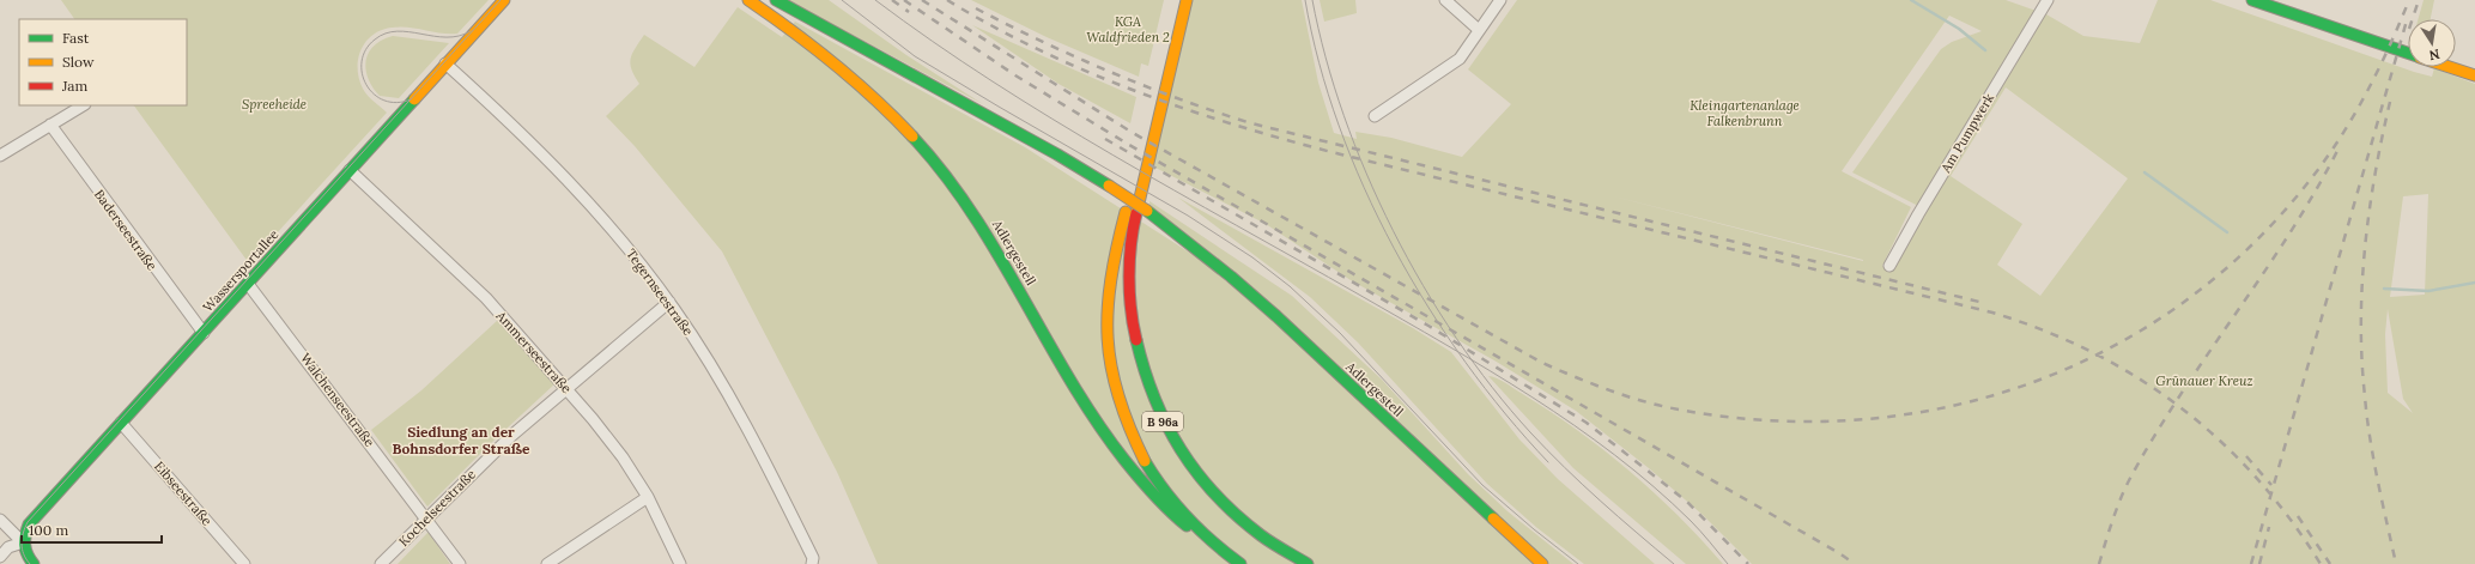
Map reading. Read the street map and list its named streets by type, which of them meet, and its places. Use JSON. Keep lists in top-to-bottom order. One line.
{"streets":{"main road":["Adlergestell","Wassersportallee","B 96a"],"street":["Am Pumpwerk","Baderseestraße","Tegernseestraße","Ammerseestraße","Walchenseestraße","Eibseestraße","Kochelseestraße"]},"crossings":[["Baderseestraße","Wassersportallee"],["Wassersportallee","Tegernseestraße"],["Wassersportallee","Ammerseestraße"],["Wassersportallee","Walchenseestraße"],["Wassersportallee","Eibseestraße"],["Tegernseestraße","Kochelseestraße"],["Ammerseestraße","Kochelseestraße"],["Walchenseestraße","Kochelseestraße"]],"districts":["Siedlung an der Bohnsdorfer Straße"],"parks":["KGA Waldfrieden 2","Spreeheide","Kleingartenanlage Falkenbrunn","Grünauer Kreuz"],"legend":["Fast","Slow","Jam"],"scale_bar":"100 m","north":"bottom"}
